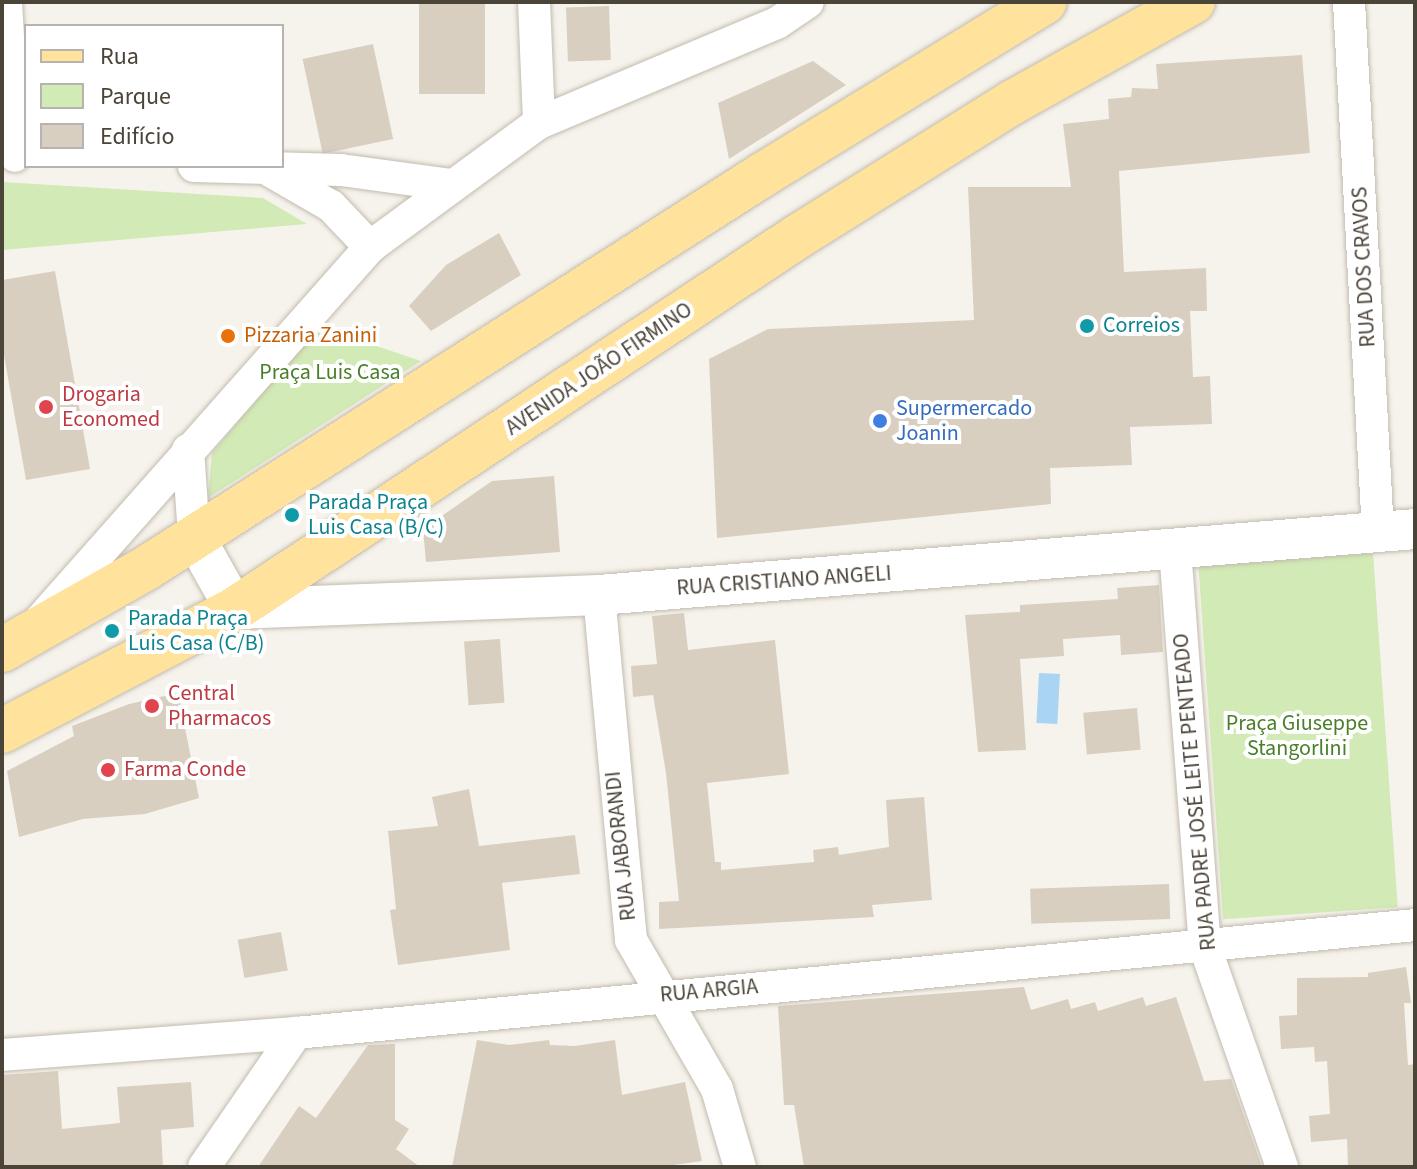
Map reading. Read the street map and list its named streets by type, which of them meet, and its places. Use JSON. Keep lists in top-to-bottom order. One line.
{"streets":{"main road":["AVENIDA JOÃO FIRMINO"],"street":["RUA DOS CRAVOS","RUA CRISTIANO ANGELI","RUA PADRE JOSÉ LEITE PENTEADO","RUA JABORANDI","RUA ARGIA"]},"crossings":[["RUA DOS CRAVOS","RUA CRISTIANO ANGELI"],["AVENIDA JOÃO FIRMINO","RUA CRISTIANO ANGELI"],["RUA CRISTIANO ANGELI","RUA PADRE JOSÉ LEITE PENTEADO"],["RUA CRISTIANO ANGELI","RUA JABORANDI"],["RUA PADRE JOSÉ LEITE PENTEADO","RUA ARGIA"],["RUA JABORANDI","RUA ARGIA"]],"parks":["Praça Luis Casa","Praça Giuseppe Stangorlini"],"places":["Correios","Pizzaria Zanini","Drogaria Economed","Supermercado Joanin","Parada Praça Luis Casa (B/C)","Parada Praça Luis Casa (C/B)","Central Pharmacos","Farma Conde"],"legend":["Rua","Parque","Edifício"]}
